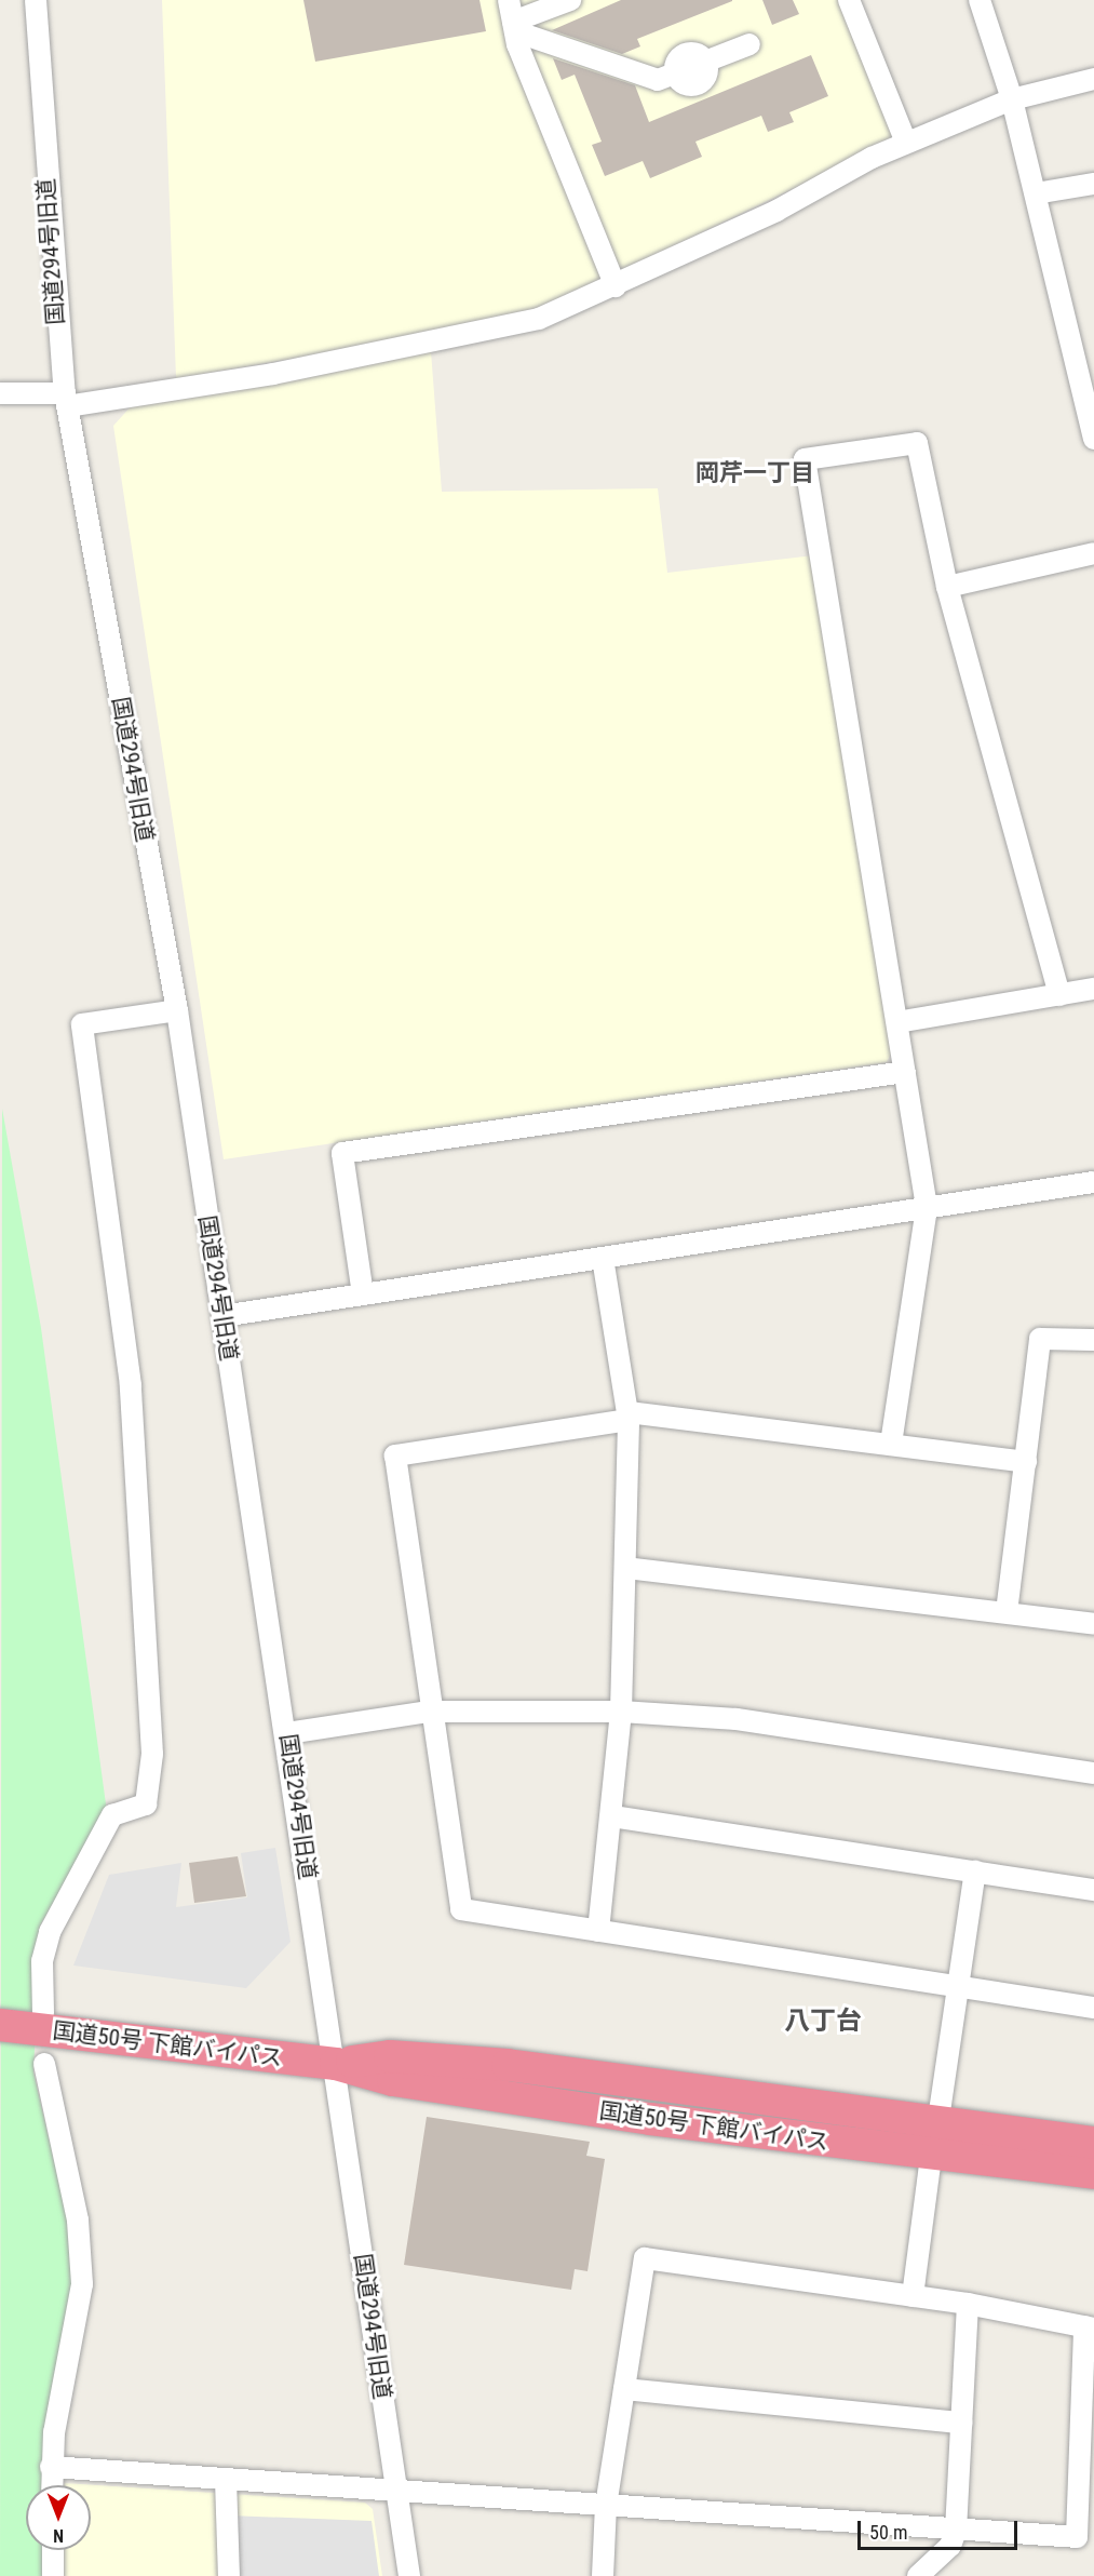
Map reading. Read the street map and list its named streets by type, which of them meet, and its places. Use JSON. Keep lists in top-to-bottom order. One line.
{"streets":{"highway":["国道50号 下館バイパス"],"street":["国道294号旧道"]},"crossings":[["国道294号旧道","国道50号 下館バイパス"]],"districts":["岡芹一丁目","八丁台"],"scale_bar":"50 m","north":"bottom"}
